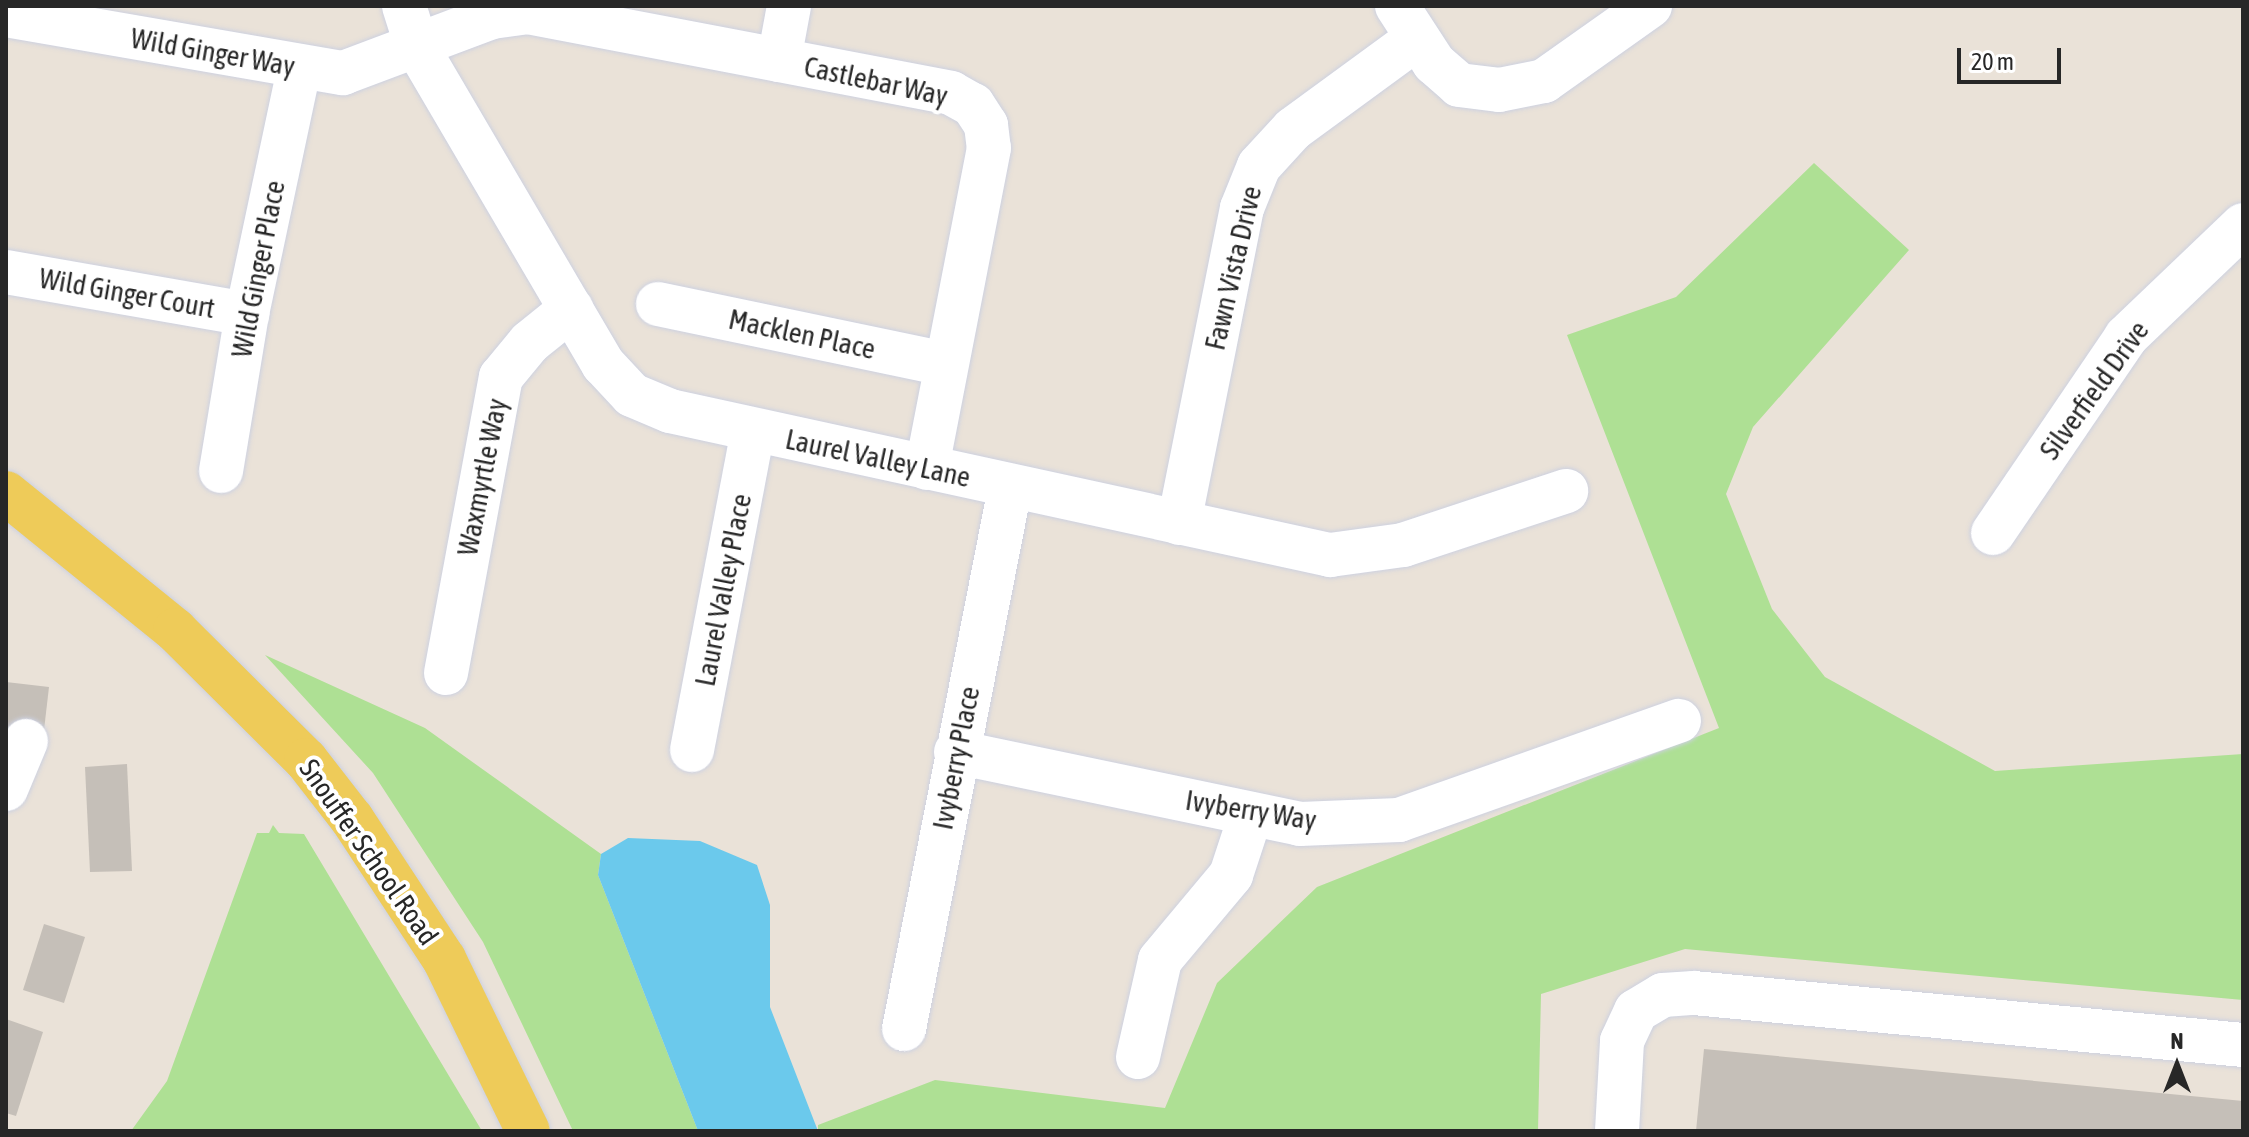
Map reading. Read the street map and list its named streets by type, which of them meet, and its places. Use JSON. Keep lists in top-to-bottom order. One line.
{"streets":{"main road":["Snouffer School Road"],"street":["Wild Ginger Way","Castlebar Way","Fawn Vista Drive","Wild Ginger Place","Wild Ginger Court","Macklen Place","Silverfield Drive","Laurel Valley Lane","Waxmyrtle Way","Laurel Valley Place","Ivyberry Place","Ivyberry Way"]},"crossings":[["Wild Ginger Way","Castlebar Way"],["Wild Ginger Way","Wild Ginger Place"],["Wild Ginger Way","Laurel Valley Lane"],["Castlebar Way","Macklen Place"],["Castlebar Way","Laurel Valley Lane"],["Fawn Vista Drive","Laurel Valley Lane"],["Wild Ginger Place","Wild Ginger Court"],["Laurel Valley Lane","Waxmyrtle Way"],["Laurel Valley Lane","Laurel Valley Place"],["Laurel Valley Lane","Ivyberry Place"],["Ivyberry Place","Ivyberry Way"]],"scale_bar":"20 m","north":"top"}
